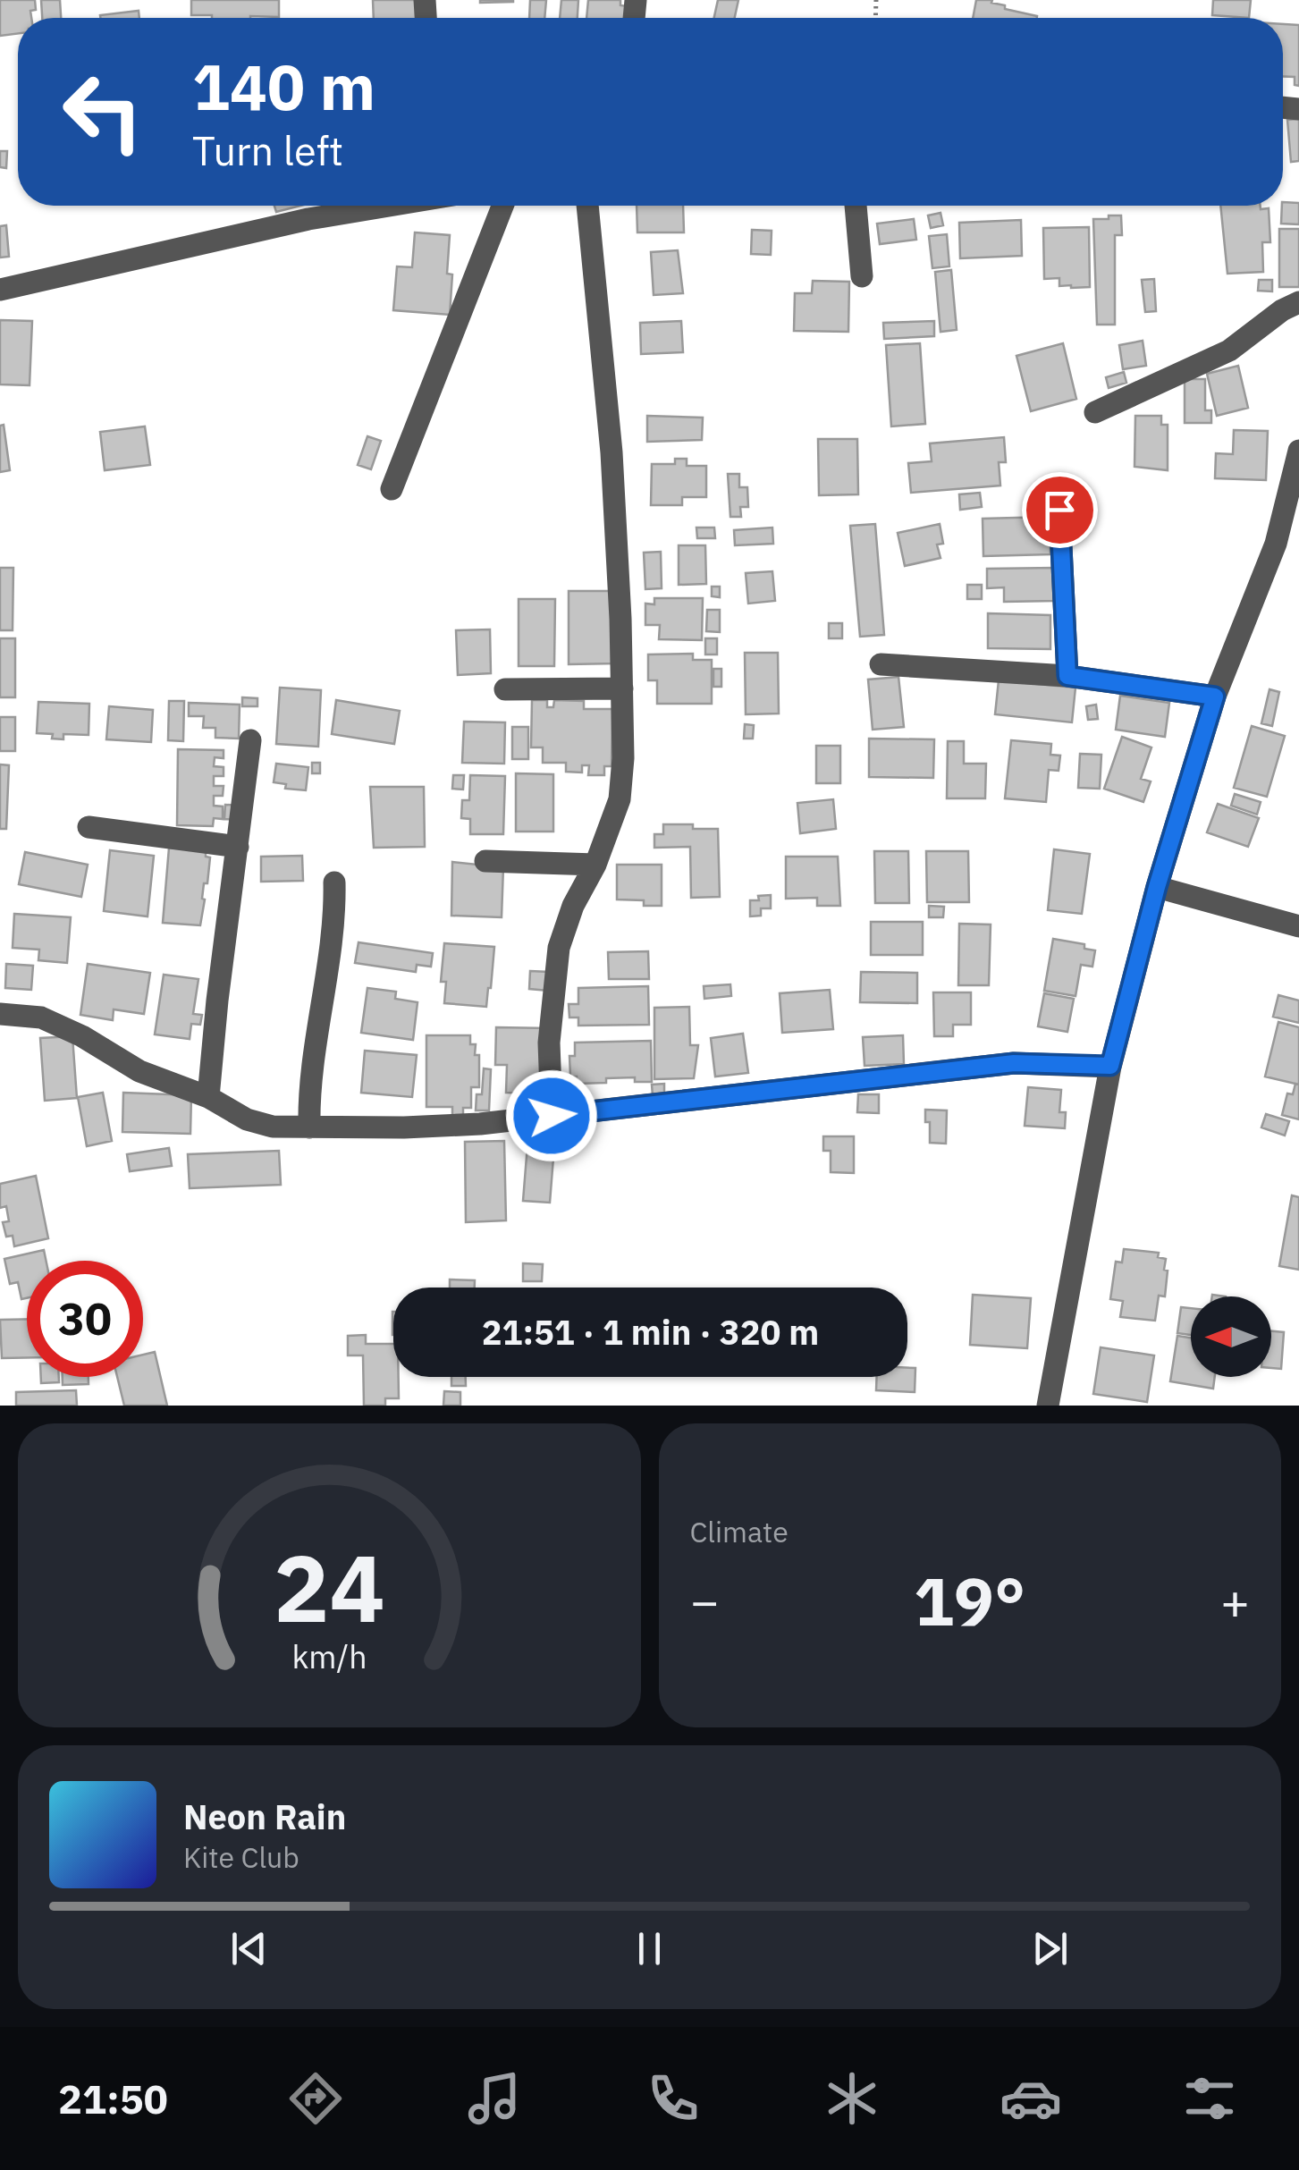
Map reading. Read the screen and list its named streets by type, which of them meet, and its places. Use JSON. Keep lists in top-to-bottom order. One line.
{"north":"left","page":{"turn":["140 m","Turn left"],"limit":"30","trip":"21:51 · 1 min · 320 m","tile":"Climate","heat":["−","19°","+"],"song":["Neon Rain","Kite Club"],"tabs":"21:50","gauge":["24","km/h"]}}
